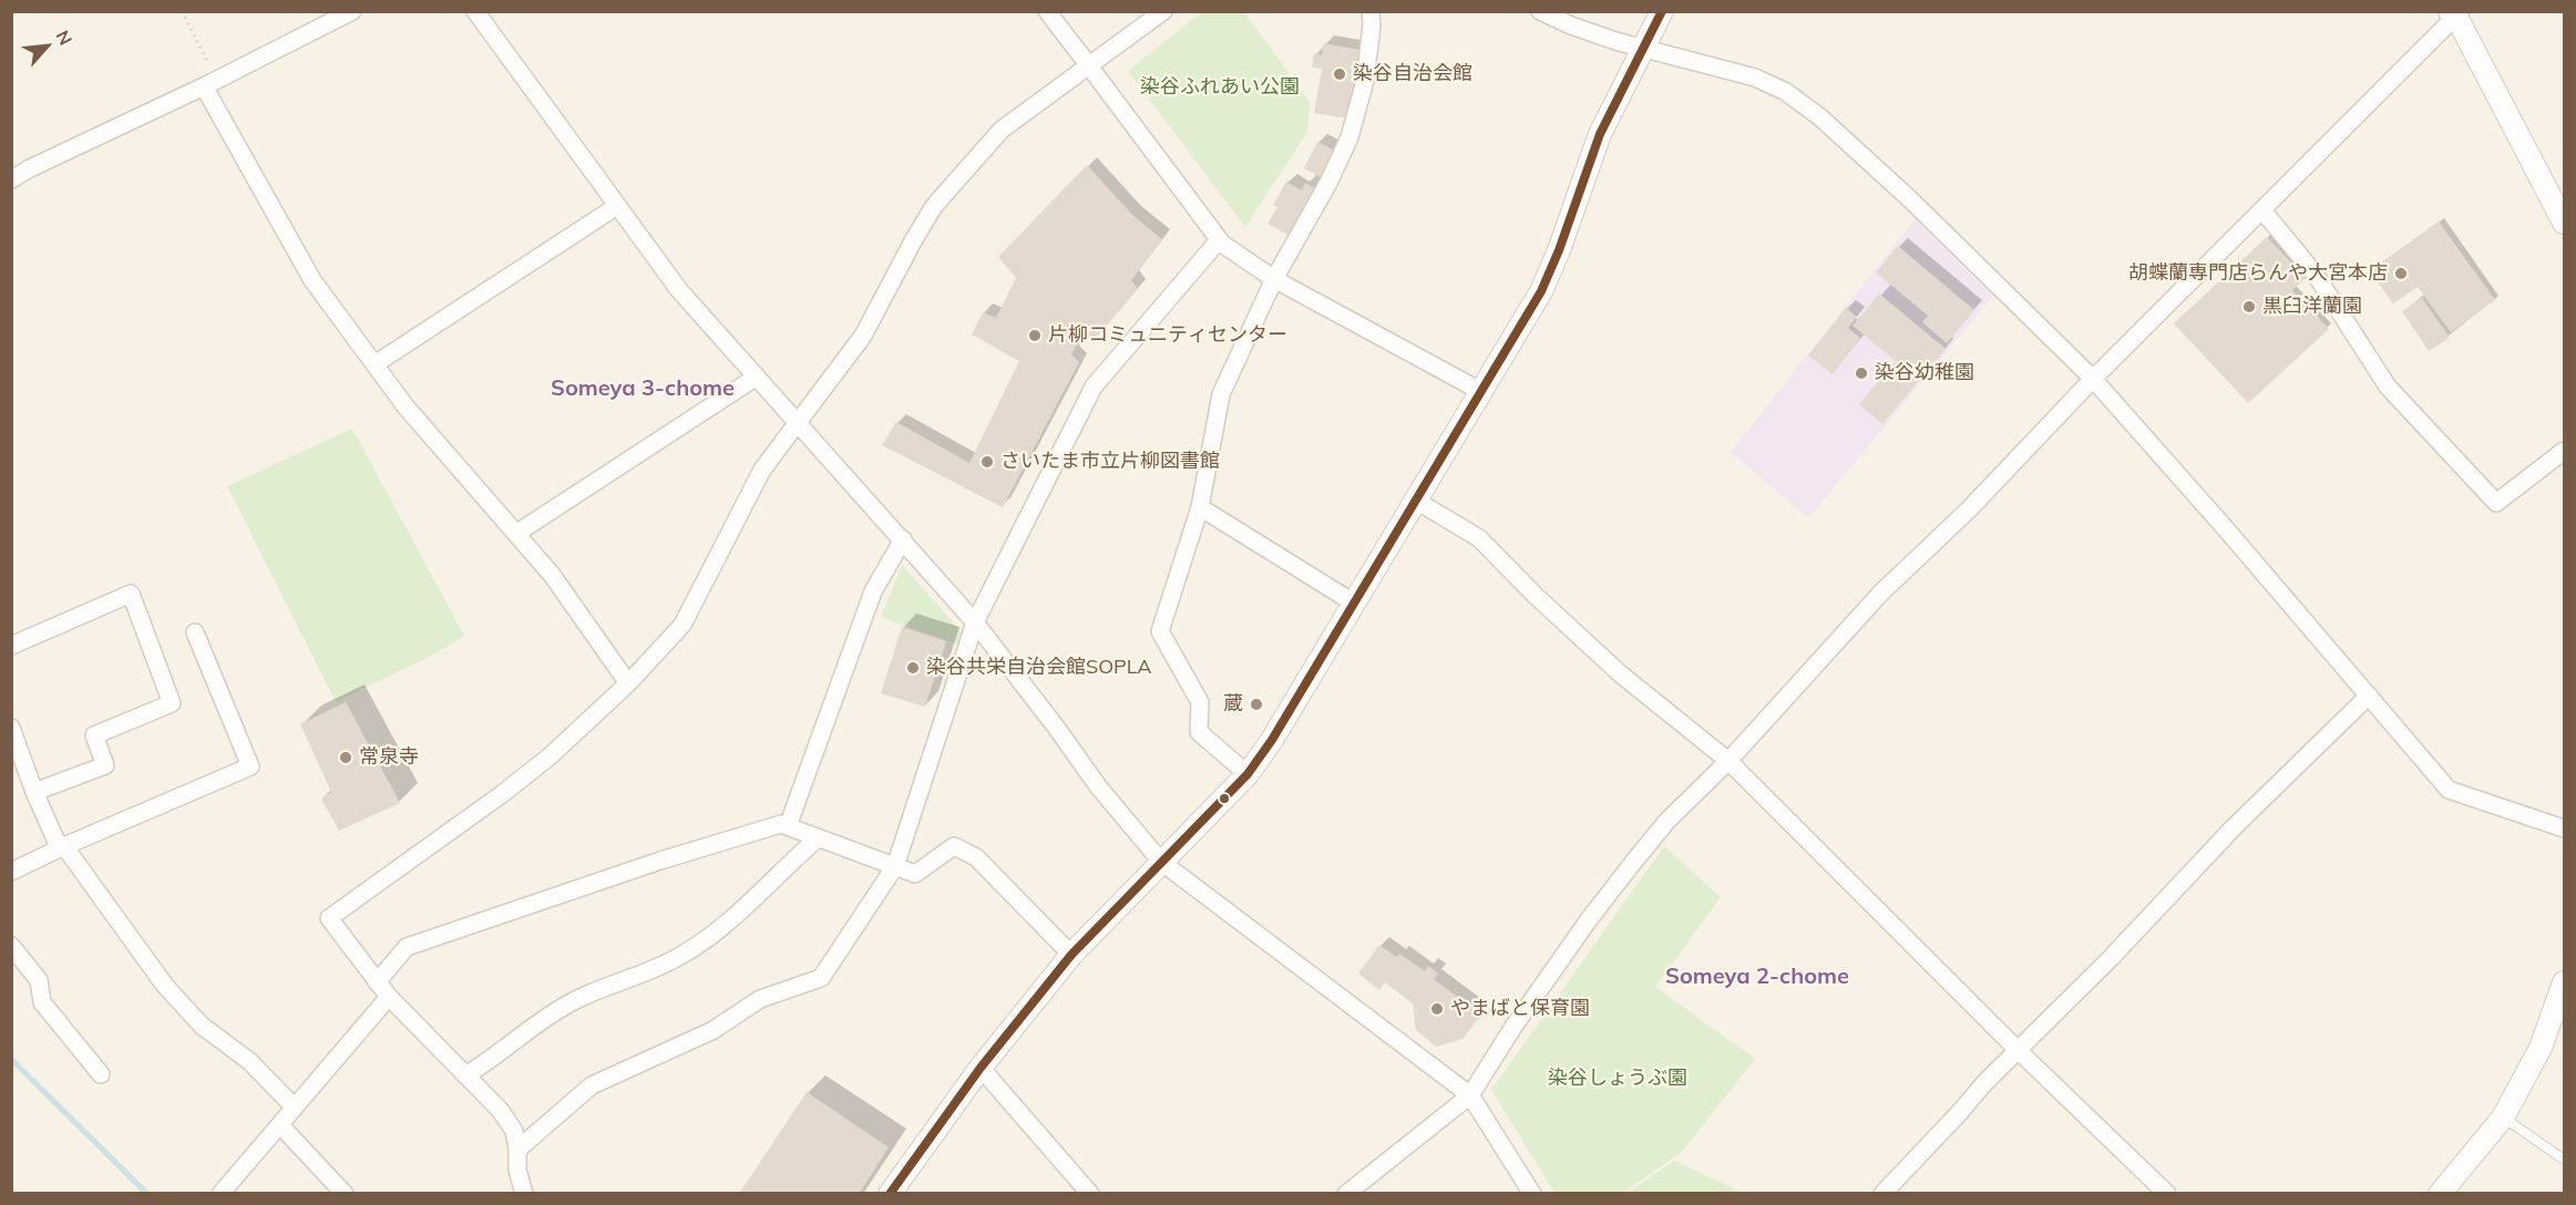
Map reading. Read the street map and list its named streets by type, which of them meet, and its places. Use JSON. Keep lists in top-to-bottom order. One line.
{"districts":["Someya 3-chome","Someya 2-chome"],"parks":["染谷ふれあい公園","染谷しょうぶ園"],"places":["染谷自治会館","胡蝶蘭専門店らんや大宮本店","黒臼洋蘭園","片柳コミュニティセンター","染谷幼稚園","さいたま市立片柳図書館","染谷共栄自治会館SOPLA","蔵","常泉寺","やまばと保育園"],"north":"top right"}
